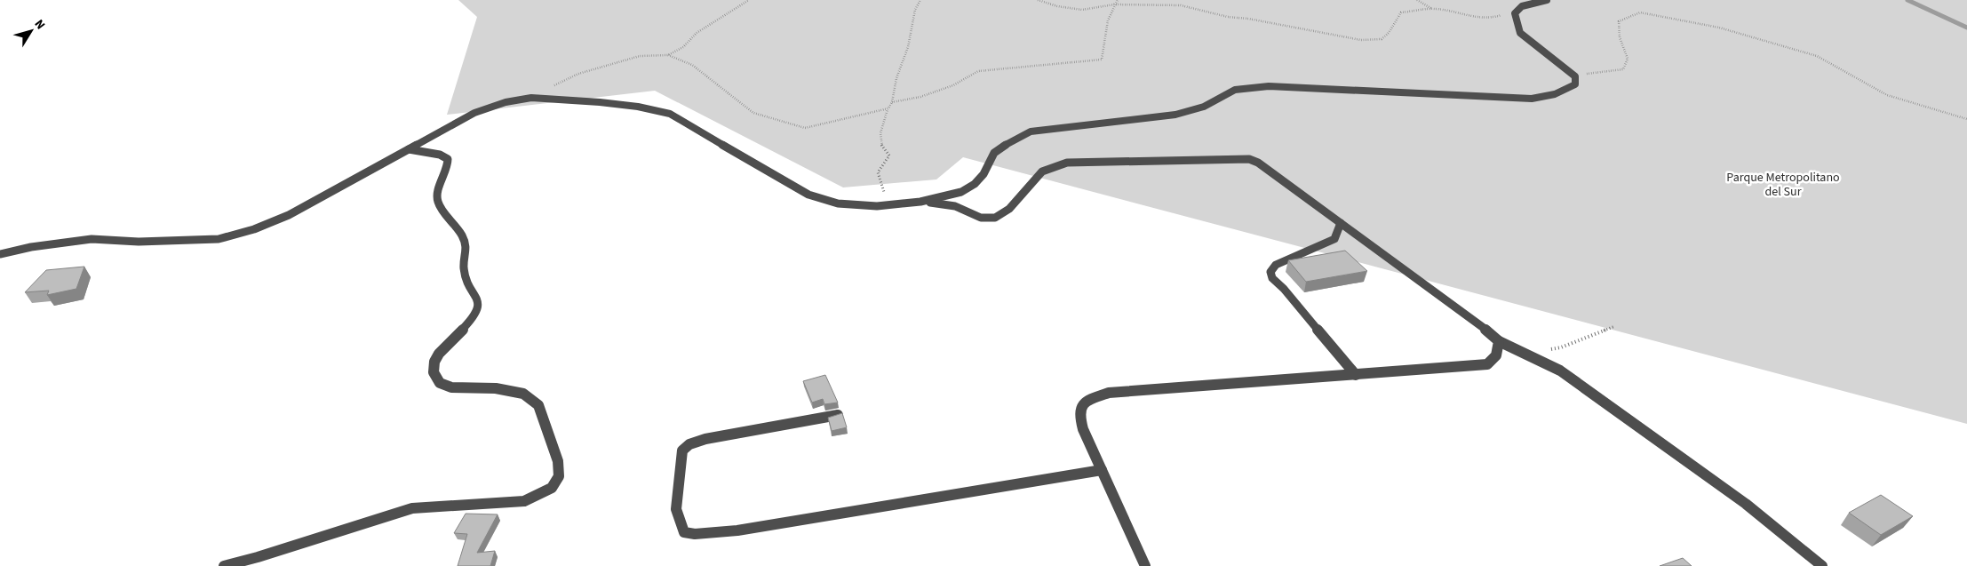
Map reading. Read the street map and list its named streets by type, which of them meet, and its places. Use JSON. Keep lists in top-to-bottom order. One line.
{"parks":["Parque Metropolitano del Sur"],"north":"top right"}
